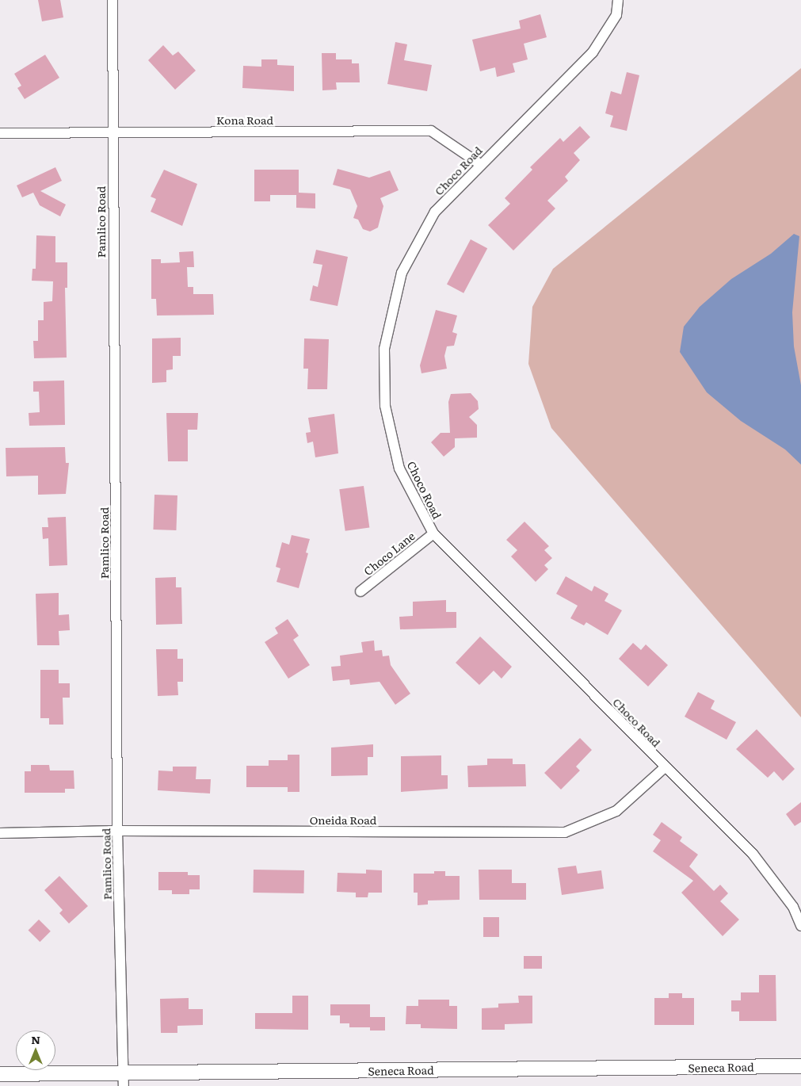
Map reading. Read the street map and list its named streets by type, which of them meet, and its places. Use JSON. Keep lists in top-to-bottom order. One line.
{"streets":{"street":["Kona Road","Choco Road","Pamlico Road","Choco Lane","Oneida Road","Seneca Road"]},"crossings":[["Kona Road","Choco Road"],["Kona Road","Pamlico Road"],["Choco Road","Choco Lane"],["Choco Road","Oneida Road"],["Pamlico Road","Oneida Road"],["Pamlico Road","Seneca Road"]],"north":"top"}
